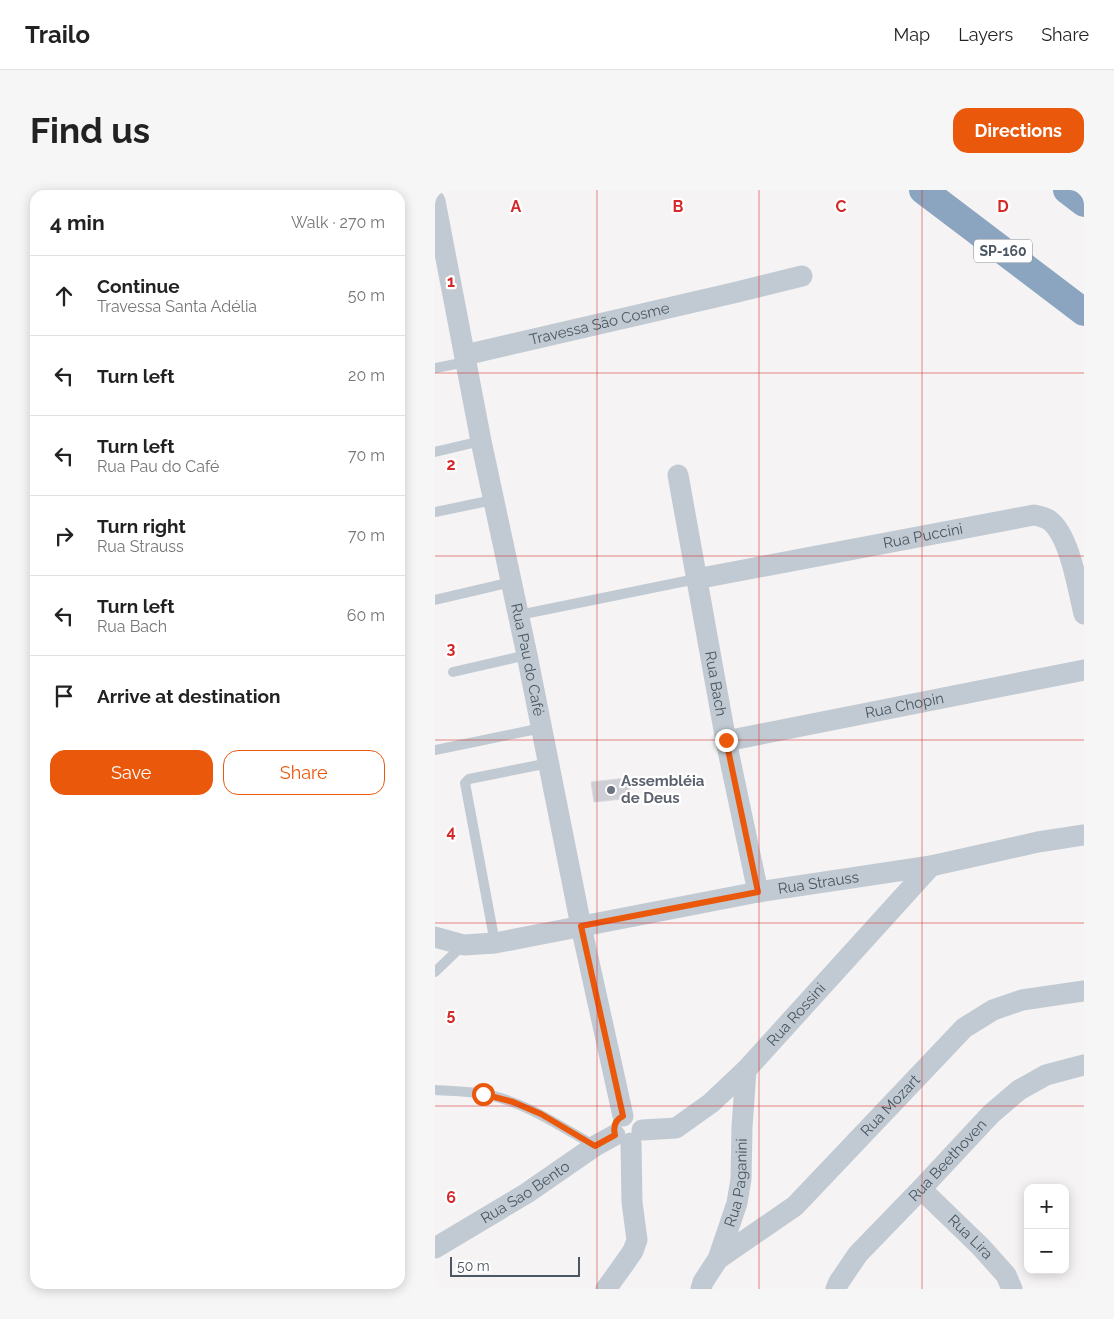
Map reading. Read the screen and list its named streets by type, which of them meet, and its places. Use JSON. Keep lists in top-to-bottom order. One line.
{"streets":{"highway":["SP-160"],"street":["Travessa São Cosme","Rua Puccini","Rua Pau do Café","Rua Bach","Rua Chopin","Rua Strauss","Rua Rossini","Rua Mozart","Rua Beethoven","Rua Paganini","Rua Sao Bento","Rua Lira"]},"crossings":[["Travessa São Cosme","Rua Pau do Café"],["Rua Puccini","Rua Bach"],["Rua Pau do Café","Rua Strauss"],["Rua Pau do Café","Rua Rossini"],["Rua Pau do Café","Rua Sao Bento"],["Rua Bach","Rua Chopin"],["Rua Bach","Rua Strauss"],["Rua Strauss","Rua Rossini"],["Rua Rossini","Rua Paganini"],["Rua Rossini","Rua Sao Bento"],["Rua Mozart","Rua Paganini"],["Rua Beethoven","Rua Lira"]],"places":["Assembléia de Deus"],"scale_bar":"50 m","page":{"header":"Trailo","nav":["Map","Layers","Share"],"buttons":["Directions",["Save","Share"]],"title":"Find us","heading":["4 min","Walk · 270 m"],"list":[["Continue","Travessa Santa Adélia","50 m"],["Turn left","20 m"],["Turn left","Rua Pau do Café","70 m"],["Turn right","Rua Strauss","70 m"],["Turn left","Rua Bach","60 m"],"Arrive at destination"],"map_buttons":["+","−"],"scale":"50 m"},"grid":{"columns":["A","B","C","D"],"rows":["1","2","3","4","5","6"]}}
